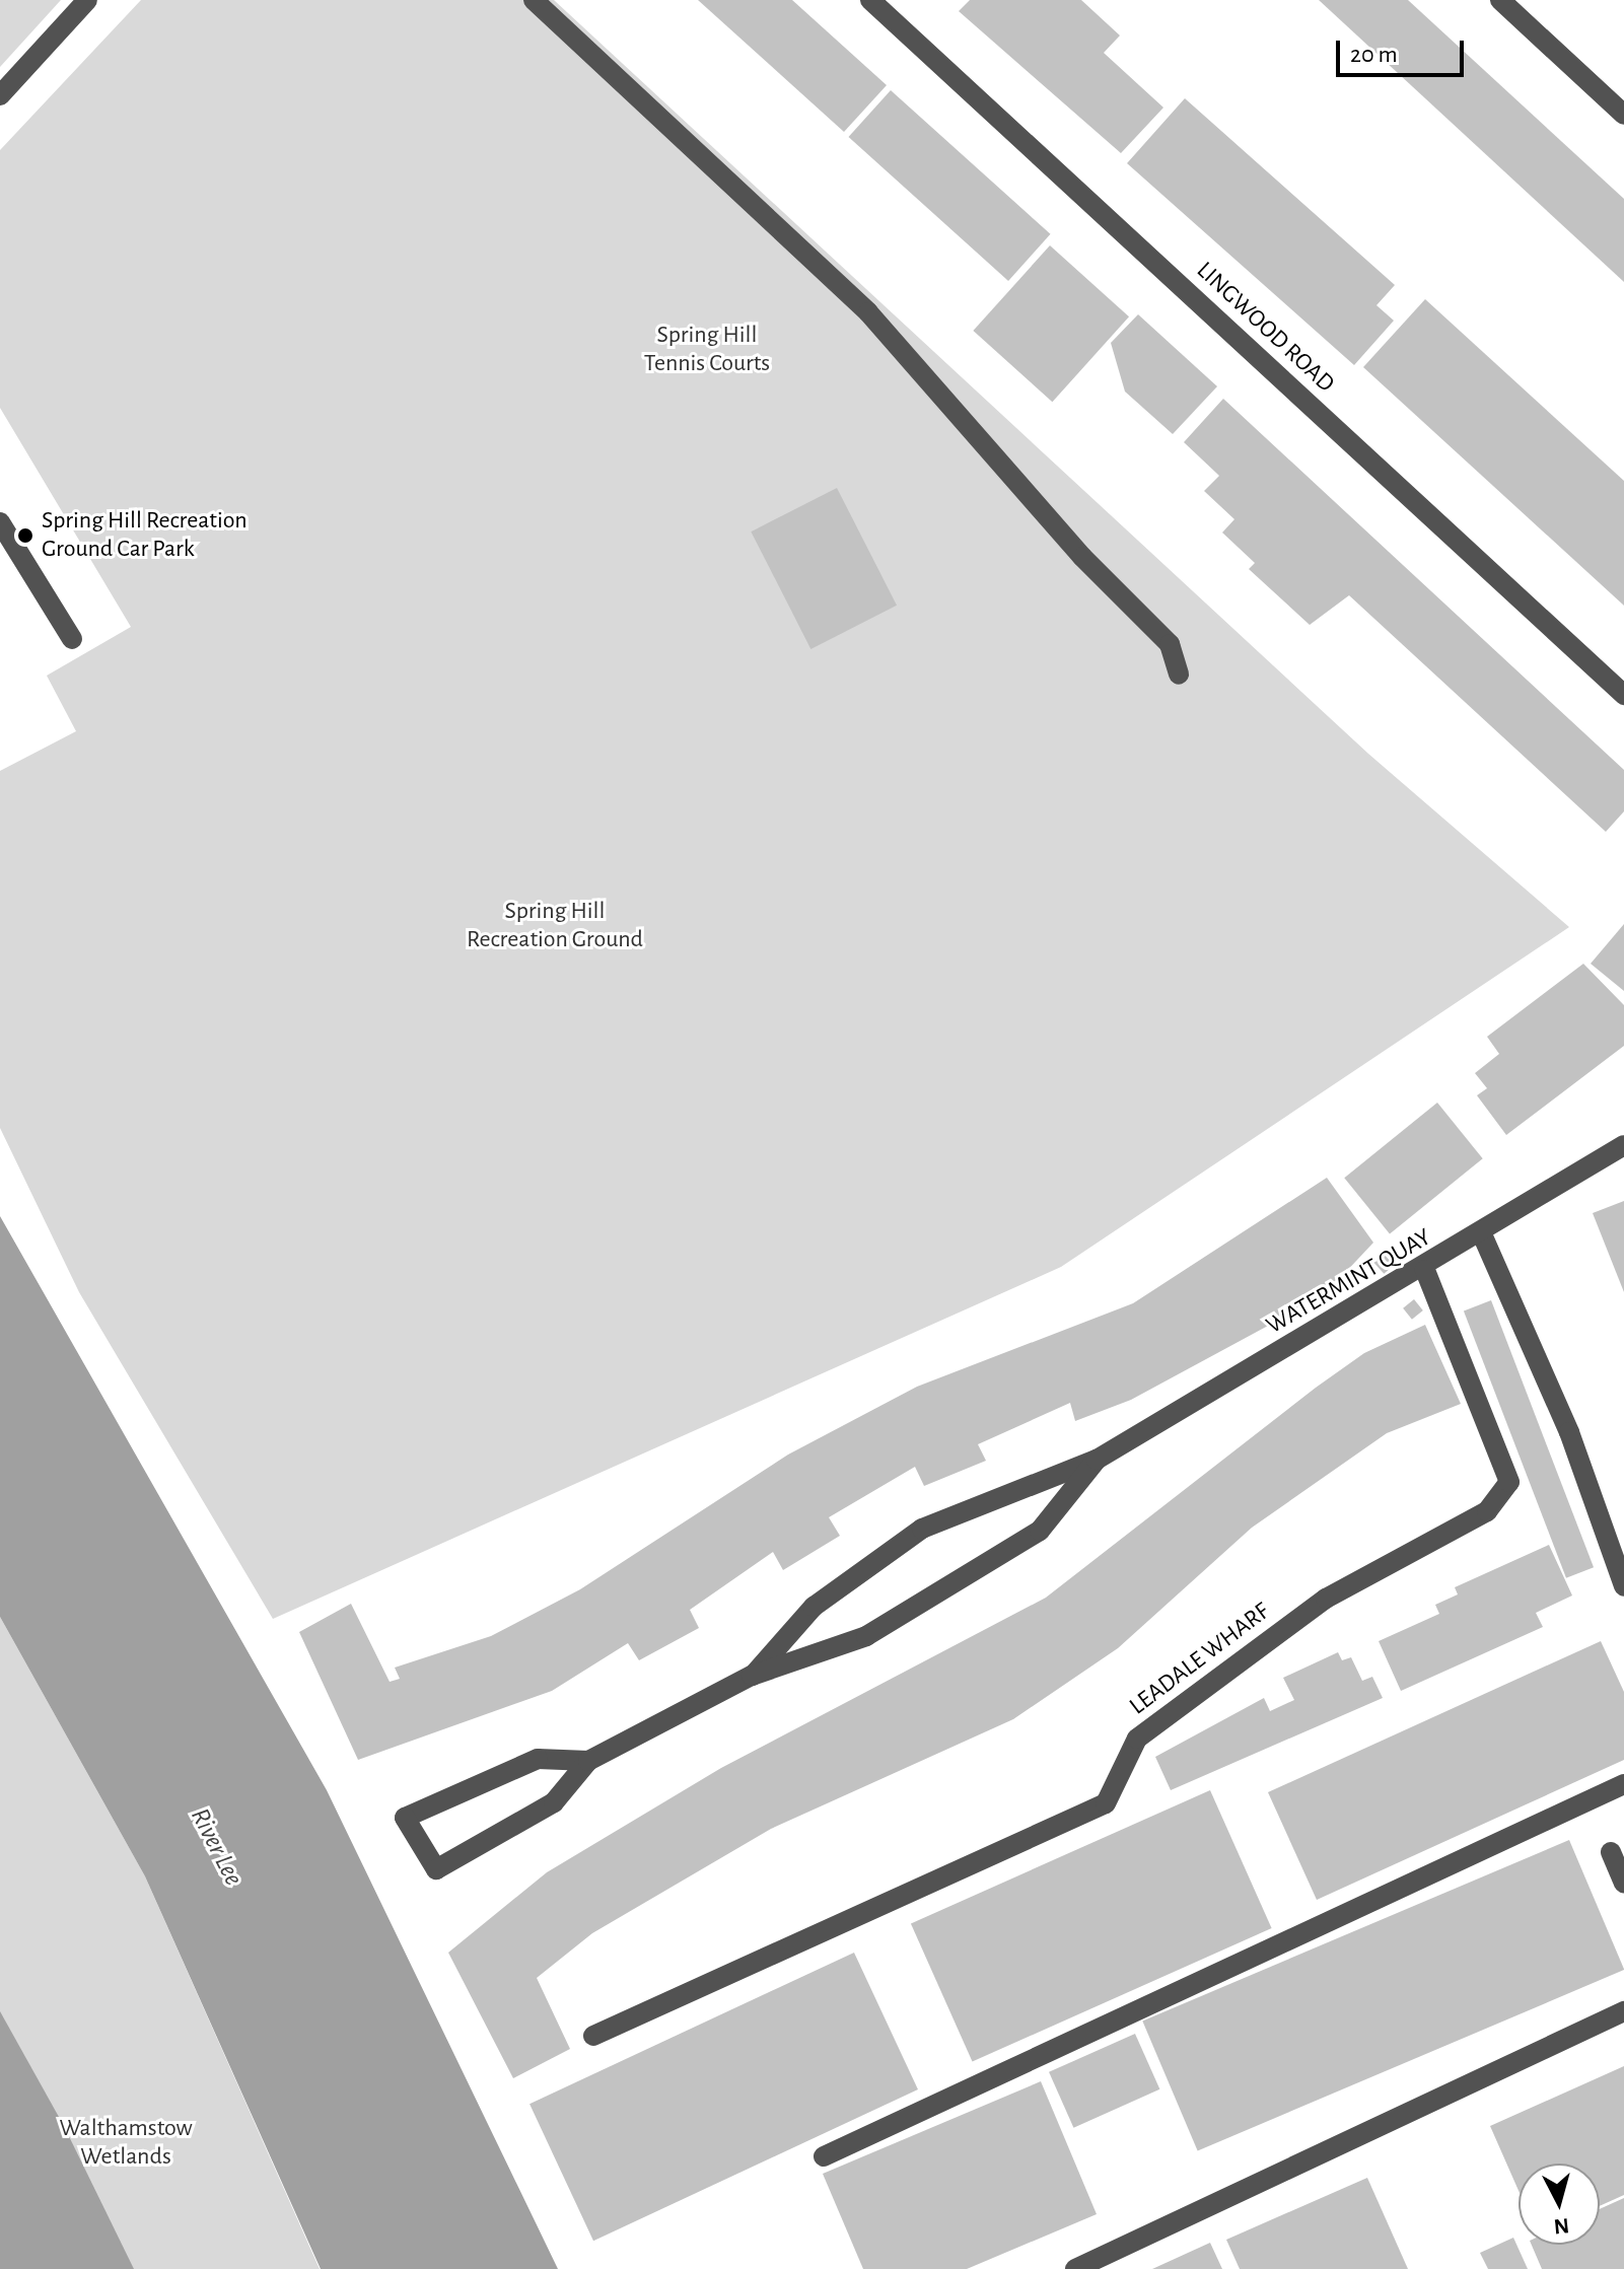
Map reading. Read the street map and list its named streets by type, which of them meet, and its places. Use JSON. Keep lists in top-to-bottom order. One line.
{"streets":{"street":["LINGWOOD ROAD","WATERMINT QUAY","LEADALE WHARF"]},"crossings":[["WATERMINT QUAY","LEADALE WHARF"]],"water":["River Lee"],"parks":["Spring Hill Tennis Courts","Spring Hill Recreation Ground","Walthamstow Wetlands"],"places":["Spring Hill Recreation Ground Car Park"],"scale_bar":"20 m","north":"bottom"}
